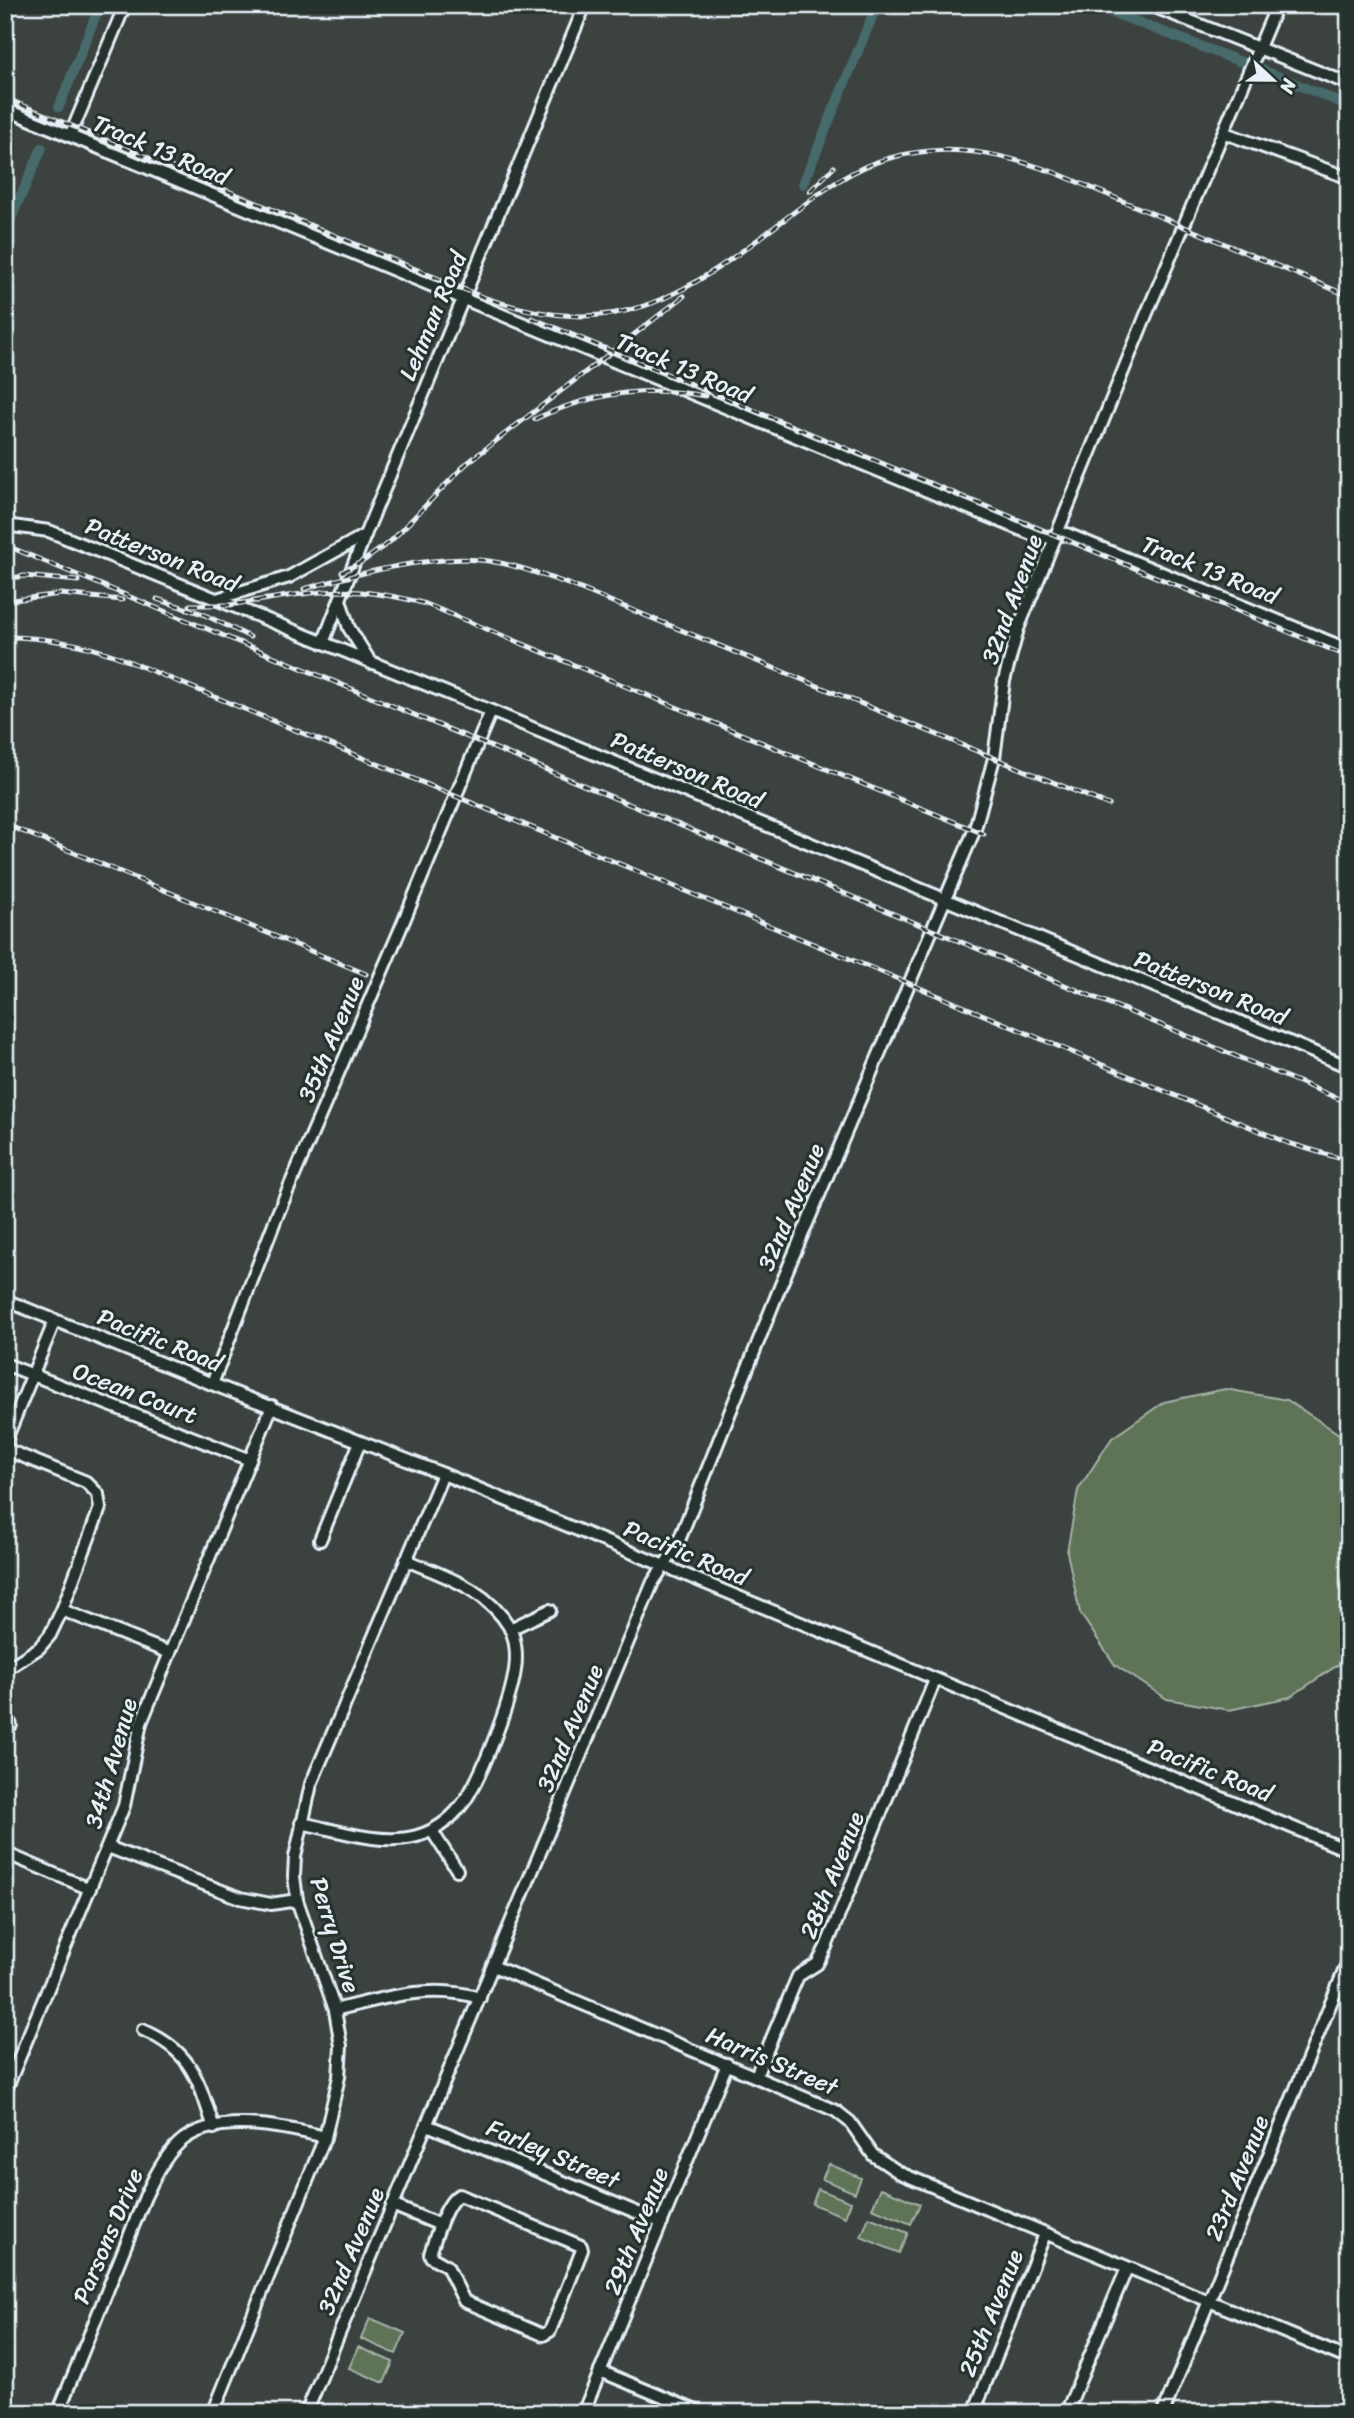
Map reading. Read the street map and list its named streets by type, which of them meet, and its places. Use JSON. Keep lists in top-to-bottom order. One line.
{"streets":{"street":["Track 13 Road","Lehman Road","Patterson Road","32nd Avenue","35th Avenue","Pacific Road","Ocean Court","34th Avenue","28th Avenue","Perry Drive","Harris Street","Farley Street","23rd Avenue","29th Avenue","Parsons Drive","25th Avenue"]},"crossings":[["Track 13 Road","Lehman Road"],["Track 13 Road","32nd Avenue"],["Lehman Road","Patterson Road"],["Patterson Road","32nd Avenue"],["Patterson Road","35th Avenue"],["32nd Avenue","Pacific Road"],["32nd Avenue","Harris Street"],["32nd Avenue","Farley Street"],["35th Avenue","Pacific Road"],["Pacific Road","34th Avenue"],["Pacific Road","28th Avenue"],["Pacific Road","Perry Drive"],["Ocean Court","34th Avenue"],["28th Avenue","Harris Street"],["Perry Drive","Parsons Drive"],["Harris Street","23rd Avenue"],["Harris Street","29th Avenue"],["Harris Street","25th Avenue"],["Farley Street","29th Avenue"]],"north":"right"}
